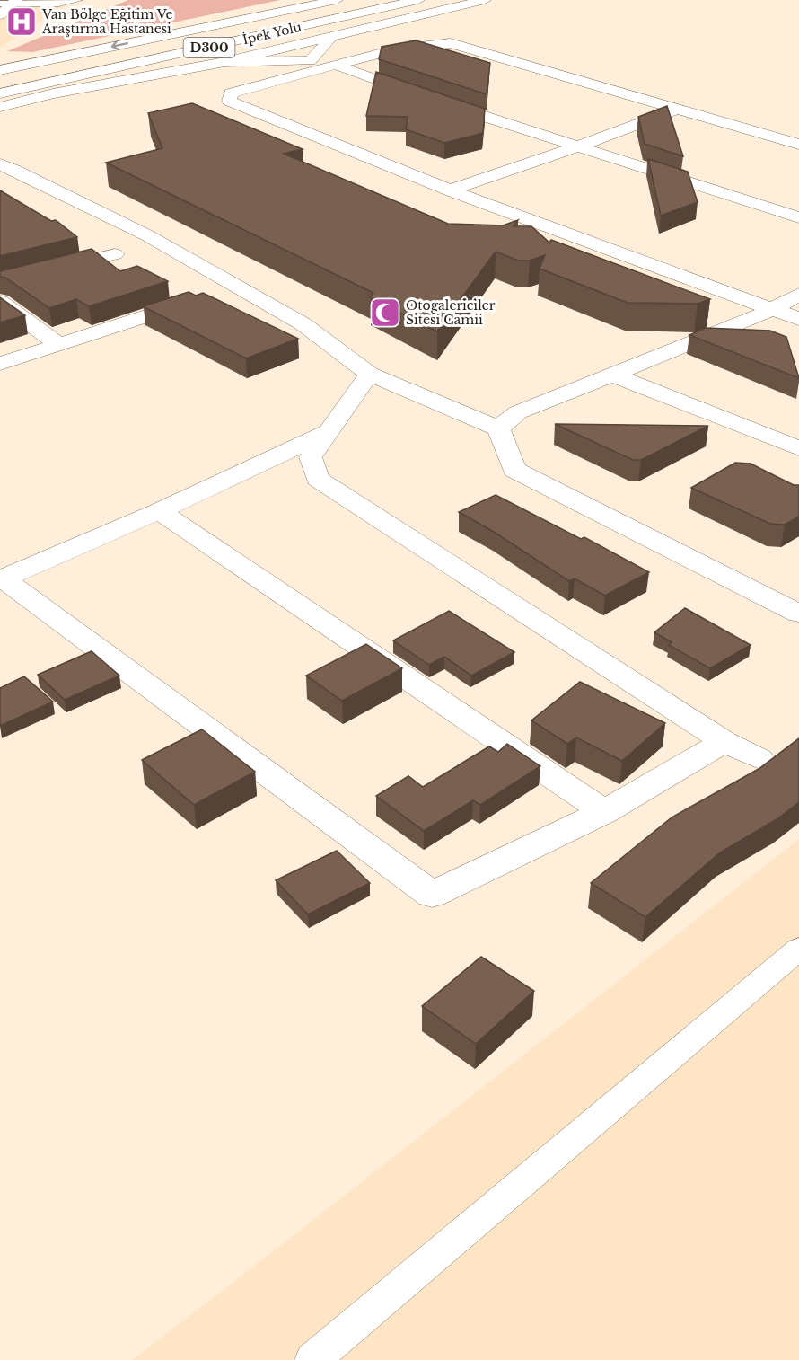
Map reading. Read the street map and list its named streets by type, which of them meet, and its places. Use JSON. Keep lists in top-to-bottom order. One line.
{"streets":{"main road":["İpek Yolu","D300"]},"places":{"hospital":["Van Bölge Eğitim Ve Araştırma Hastanesi"],"mosque":["Otogalericiler Sitesi Camii"]}}
